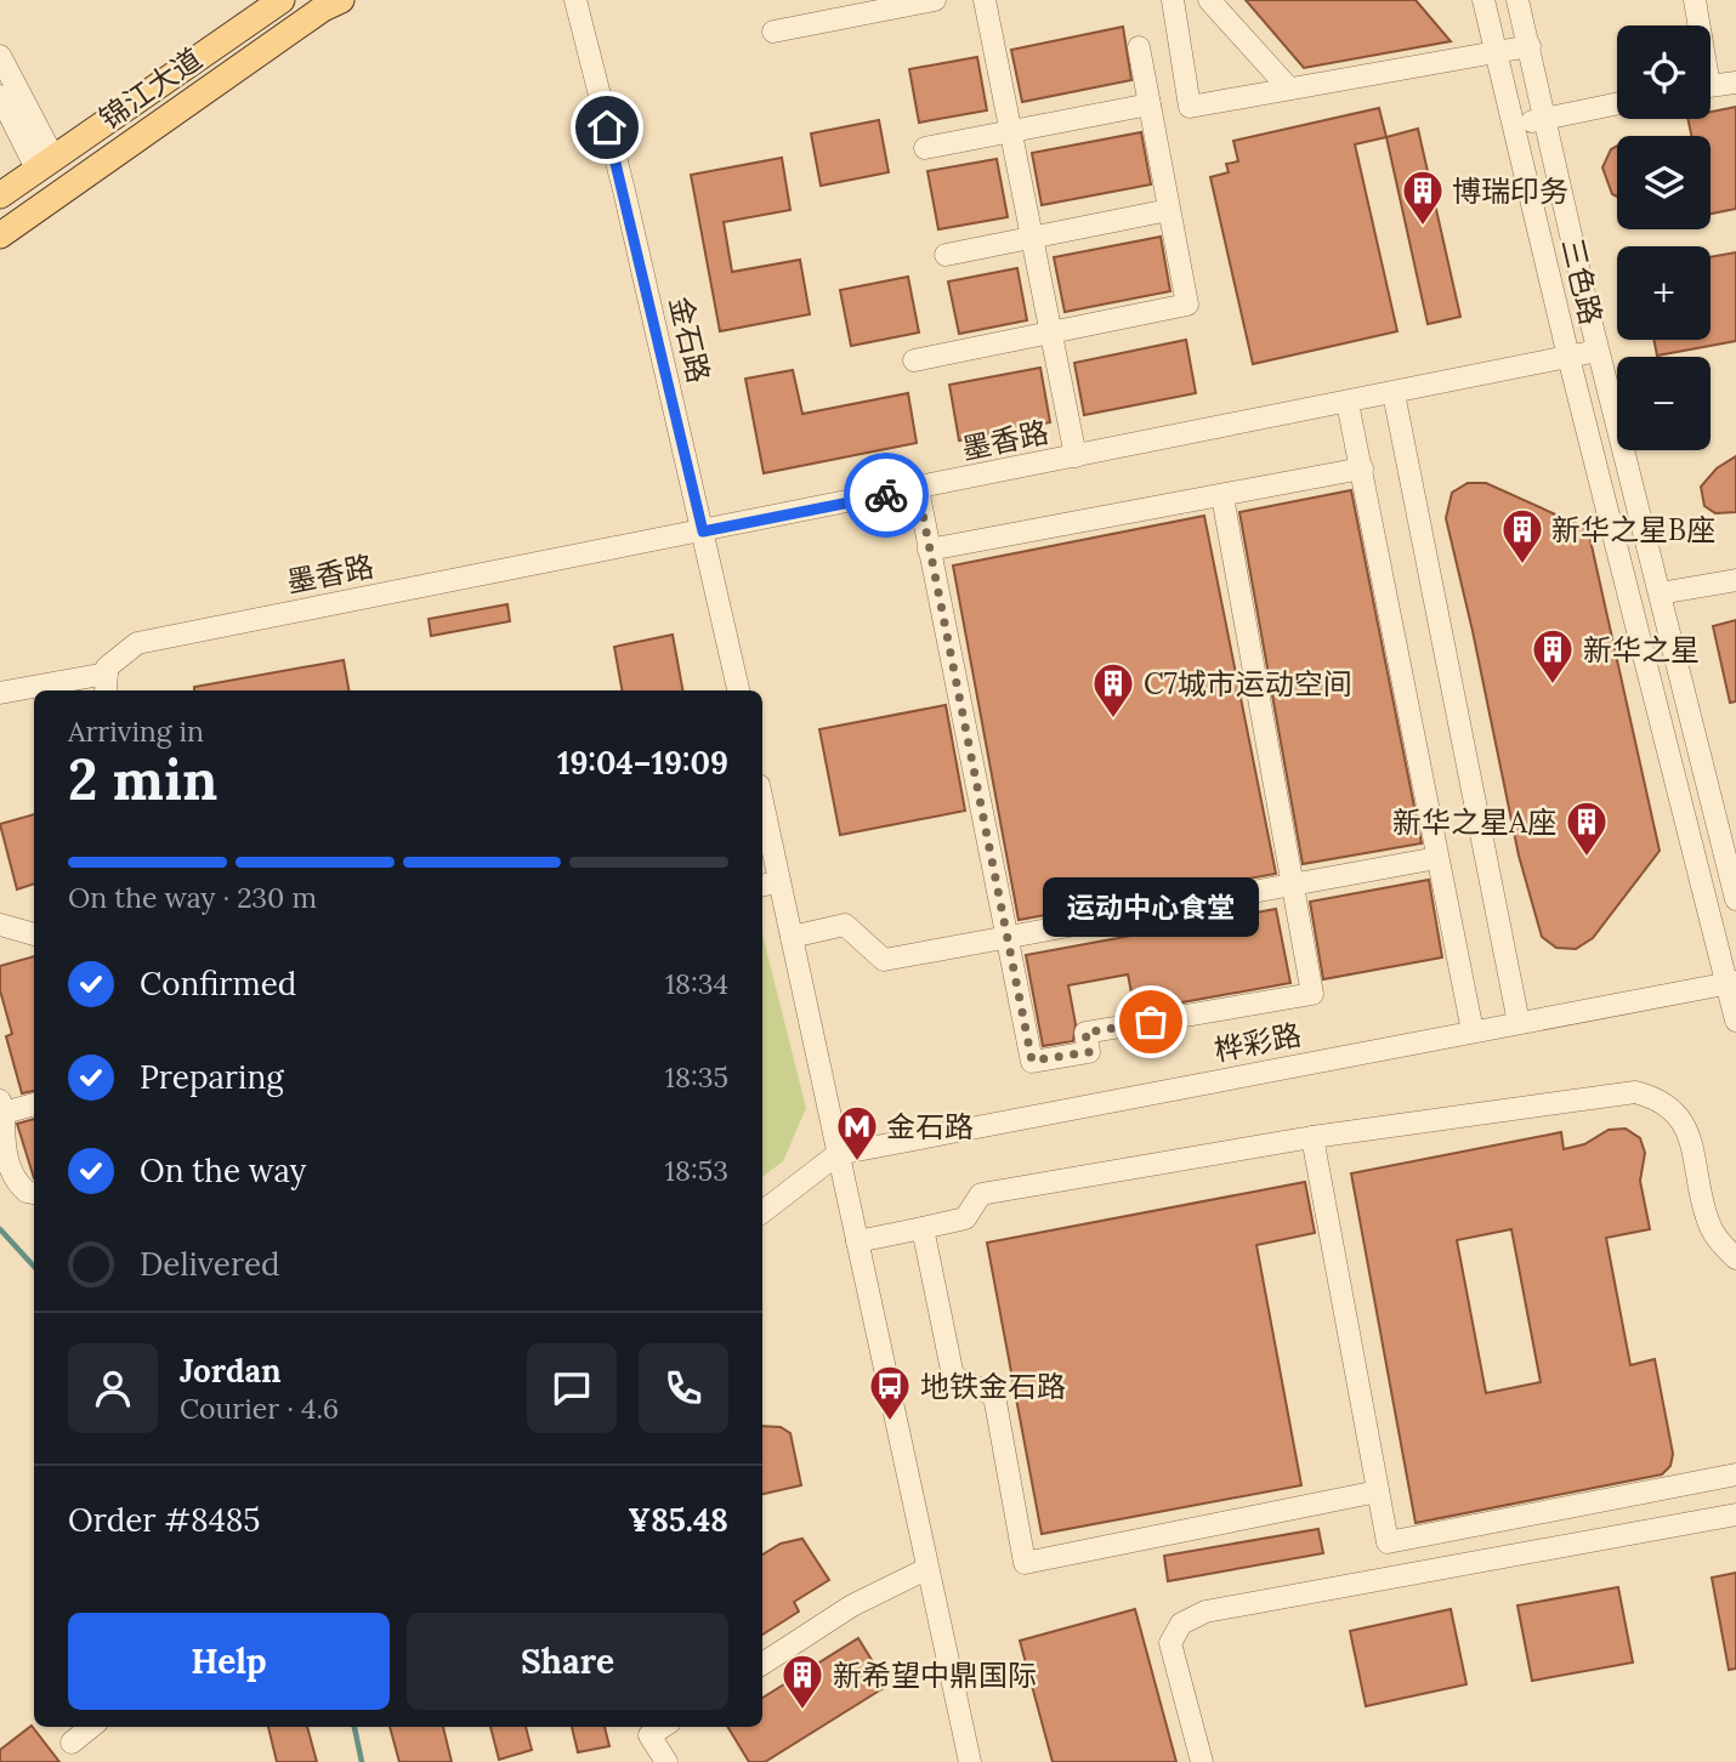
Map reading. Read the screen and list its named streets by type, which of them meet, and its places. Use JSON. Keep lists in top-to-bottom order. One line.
{"streets":{"main road":["锦江大道"],"street":["三色路","金石路","墨香路","桦彩路"]},"crossings":[["三色路","墨香路"],["三色路","桦彩路"],["金石路","墨香路"]],"places":{"building":["博瑞印务","新华之星B座","新华之星","C7城市运动空间","新华之星A座","新希望中鼎国际"],"other":["运动中心食堂"],"metro station":["金石路"],"bus stop":["地铁金石路"]},"page":{"map_buttons":["+","−"],"heading":["2 min","Arriving in","19:04–19:09"],"panel":["Jordan","Courier · 4.6","Order #8485","¥85.48"],"bar":"On the way · 230 m","bubble":"运动中心食堂","list":[["Confirmed","18:34"],["Preparing","18:35"],["On the way","18:53"],"Delivered"],"buttons":["Help","Share"]}}
